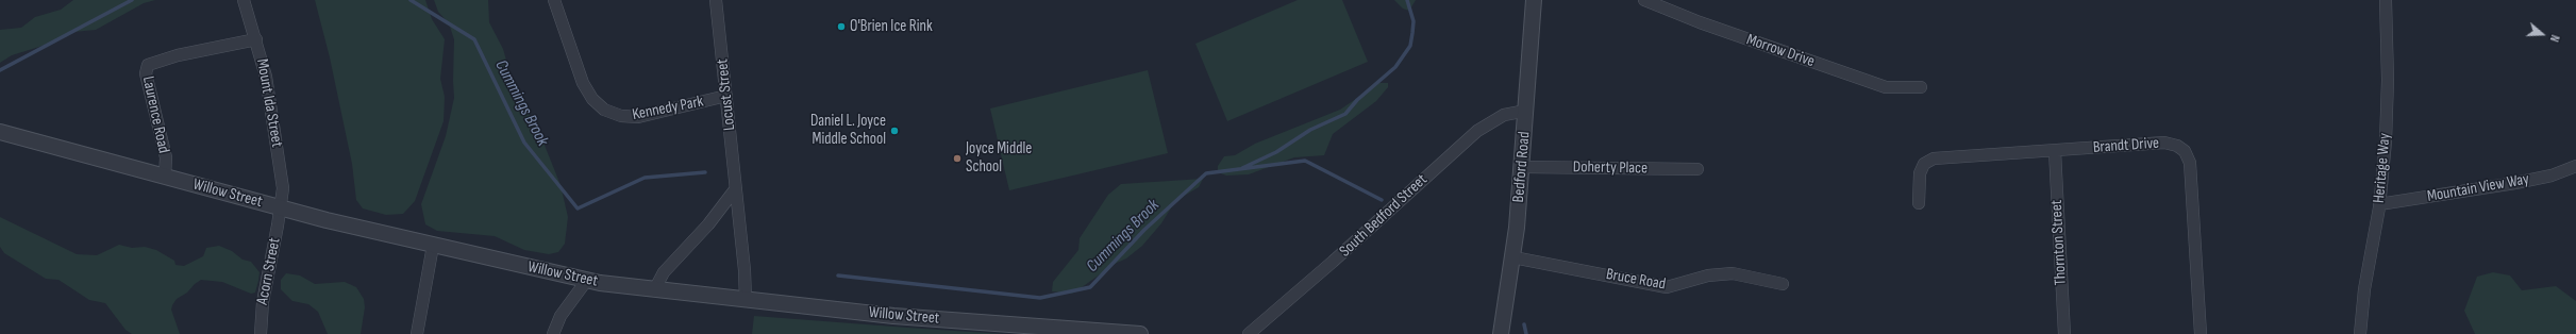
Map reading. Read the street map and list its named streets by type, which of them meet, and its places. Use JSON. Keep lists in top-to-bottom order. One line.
{"streets":{"street":["Morrow Drive","Locust Street","Mount Ida Street","Kennedy Park","Laurence Road","Brandt Drive","Bedford Road","Doherty Place","Heritage Way","Mountain View Way","Willow Street","South Bedford Street","Thornton Street","Acorn Street","Bruce Road"]},"crossings":[["Locust Street","Kennedy Park"],["Locust Street","Willow Street"],["Mount Ida Street","Laurence Road"],["Mount Ida Street","Willow Street"],["Mount Ida Street","Acorn Street"],["Laurence Road","Willow Street"],["Brandt Drive","Thornton Street"],["Bedford Road","Doherty Place"],["Bedford Road","South Bedford Street"],["Bedford Road","Bruce Road"],["Heritage Way","Mountain View Way"],["Willow Street","Acorn Street"]],"water":["Cummings Brook"],"places":["O'Brien Ice Rink","Daniel L. Joyce Middle School","Joyce Middle School"],"north":"right"}
